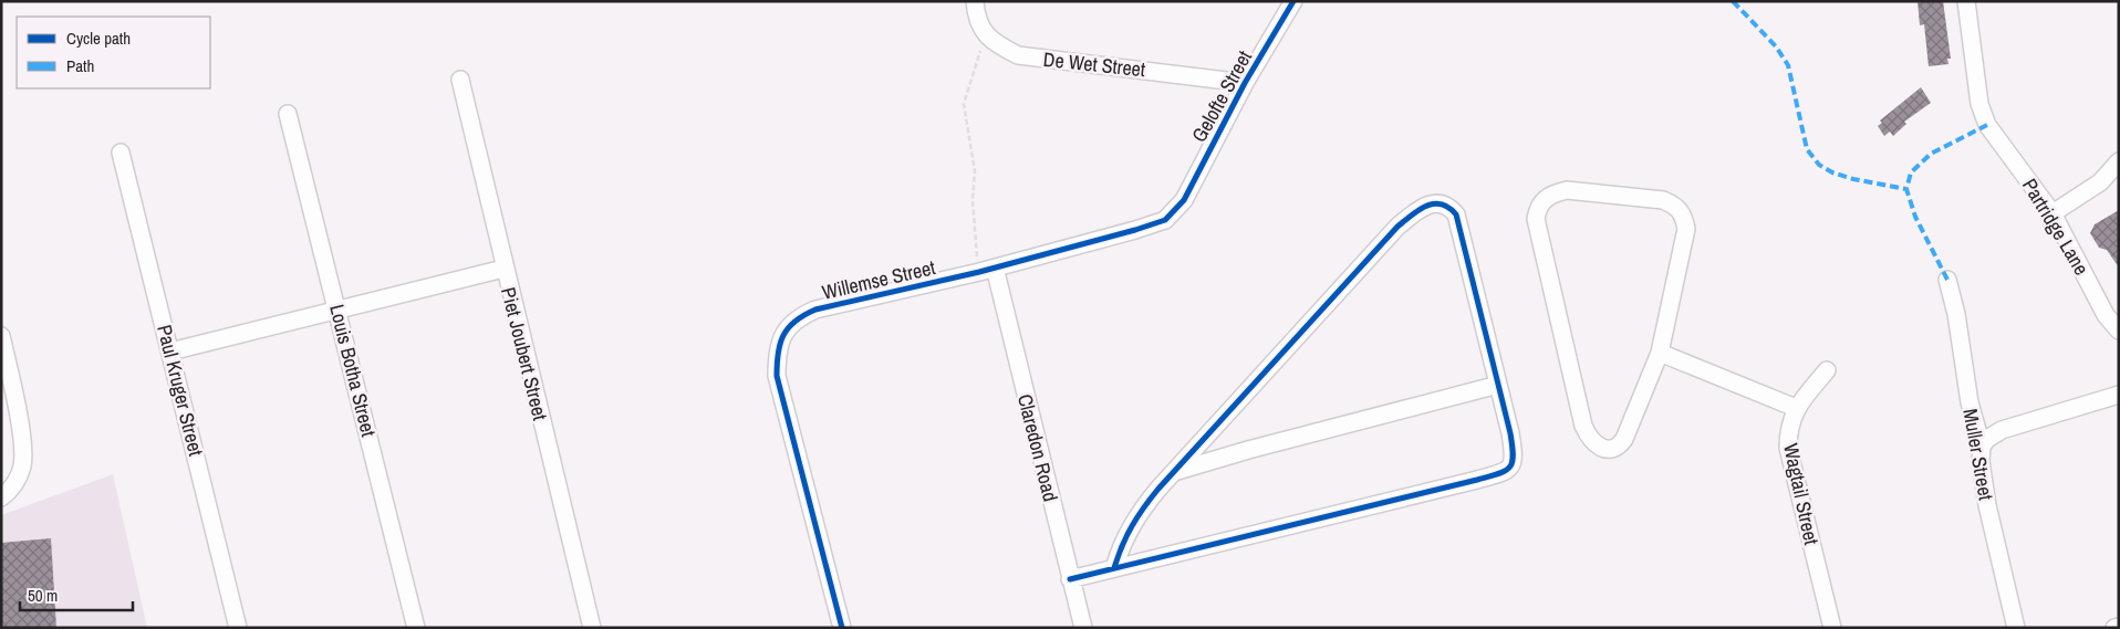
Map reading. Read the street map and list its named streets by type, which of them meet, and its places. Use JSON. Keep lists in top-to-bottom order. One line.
{"streets":{"street":["De Wet Street","Gelofte Street","Partridge Lane","Willemse Street","Piet Joubert Street","Louis Botha Street","Paul Kruger Street","Claredon Road","Muller Street","Wagtail Street"]},"crossings":[["De Wet Street","Gelofte Street"],["Gelofte Street","Willemse Street"],["Willemse Street","Claredon Road"]],"legend":["Cycle path","Path"],"scale_bar":"50 m"}
